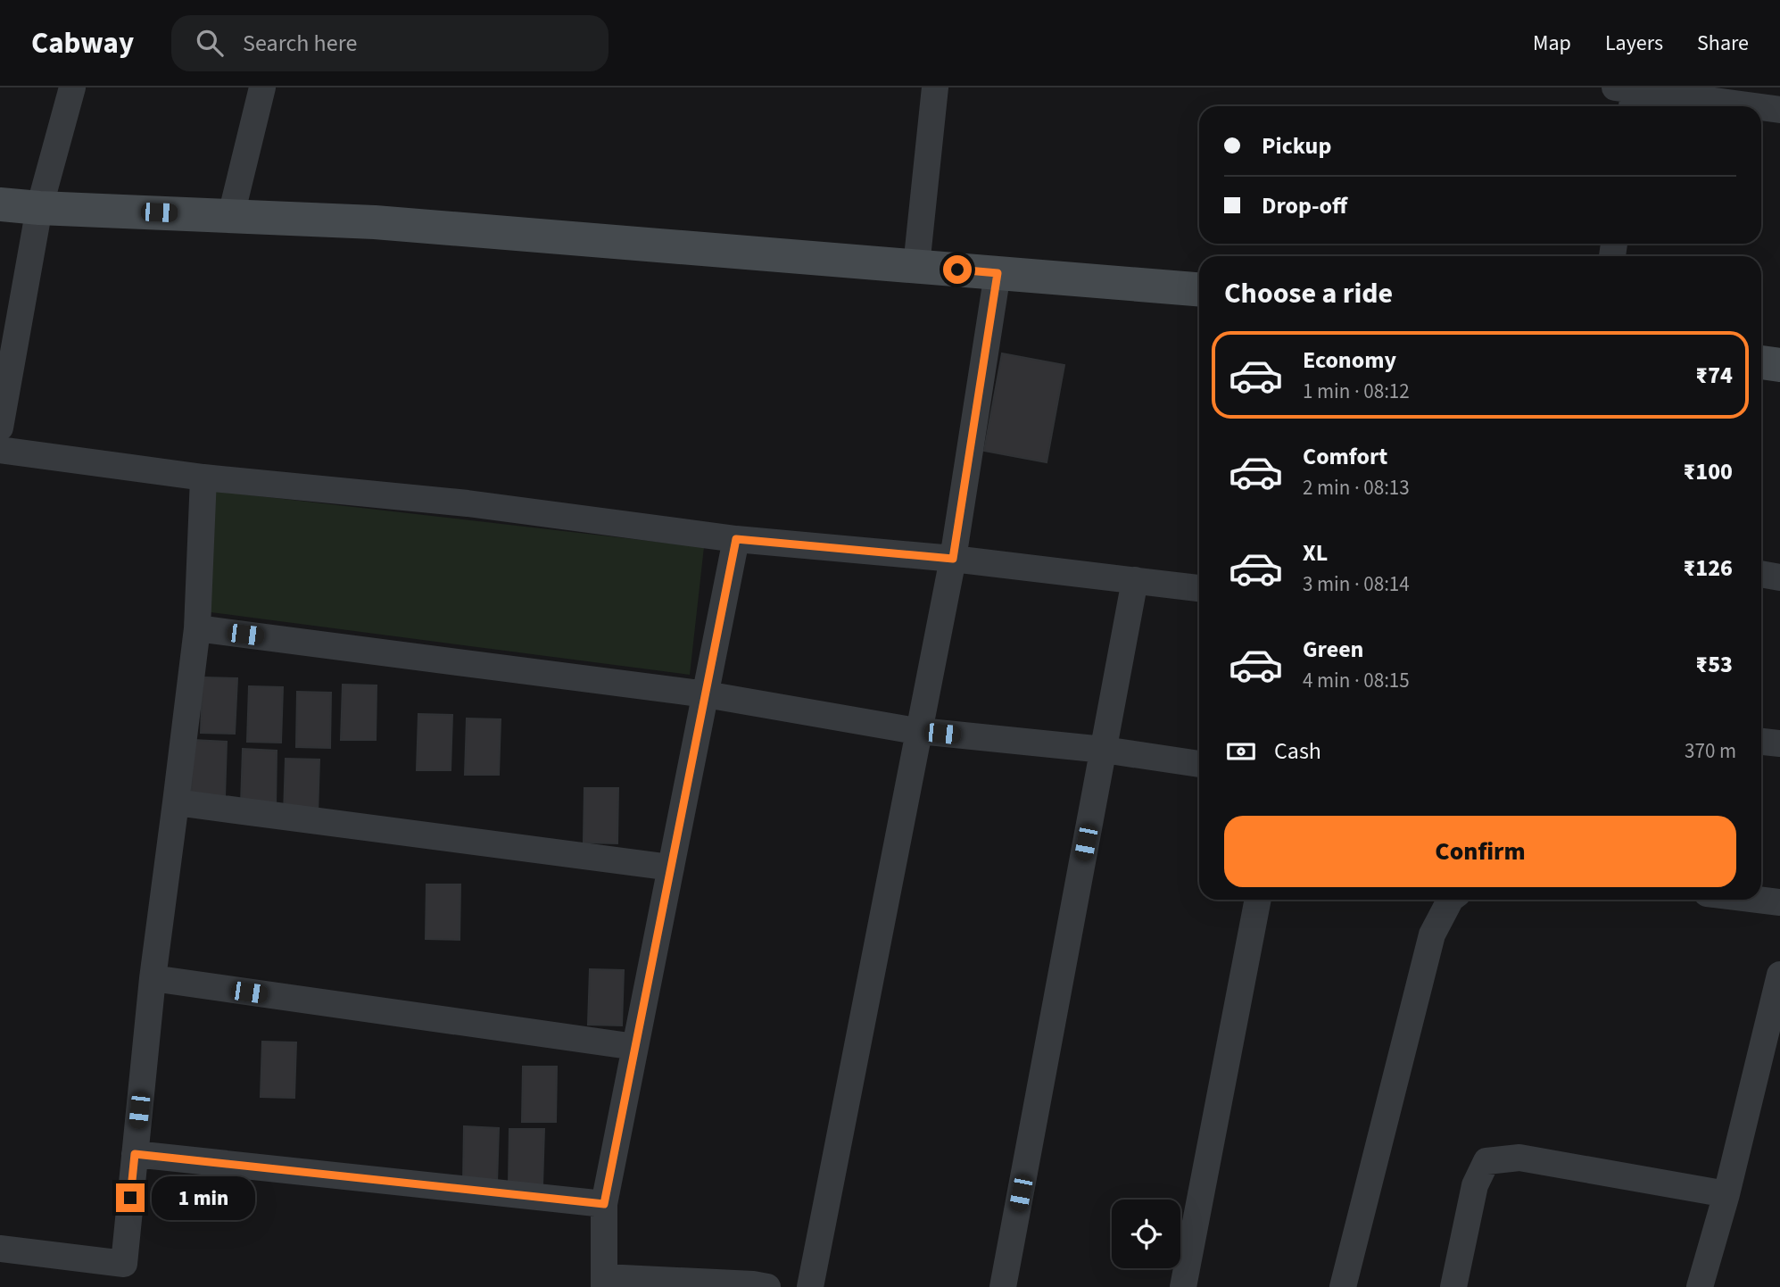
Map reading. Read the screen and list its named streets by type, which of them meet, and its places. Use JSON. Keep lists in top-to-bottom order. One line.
{"page":{"header":"Cabway","search":"Search here","nav":["Map","Layers","Share"],"banner":["Pickup","Drop-off"],"heading":"Choose a ride","list":[{"name":"Economy","note":"1 min · 08:12","value":"₹74"},{"name":"Comfort","note":"2 min · 08:13","value":"₹100"},{"name":"XL","note":"3 min · 08:14","value":"₹126"},{"name":"Green","note":"4 min · 08:15","value":"₹53"}],"pay":["Cash","370 m"],"buttons":"Confirm","bubble":"1 min"}}
